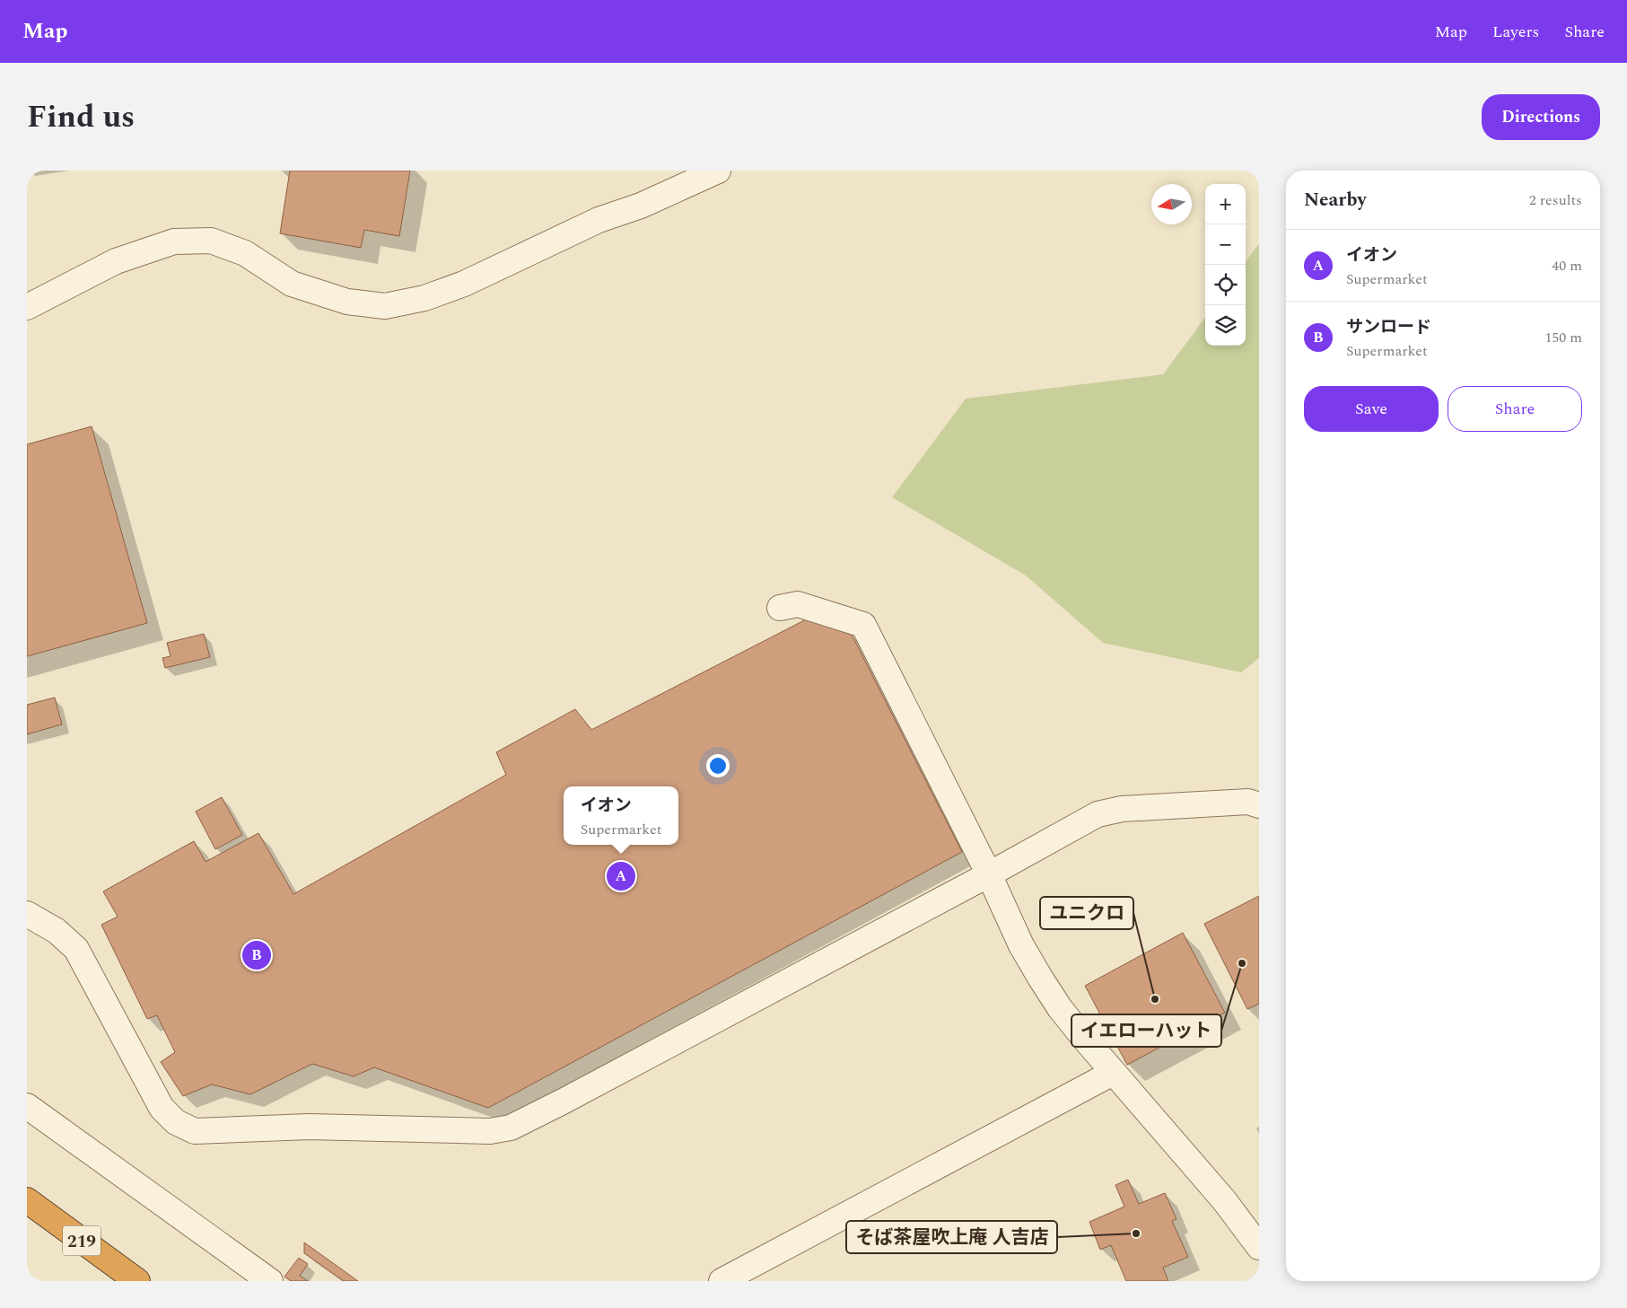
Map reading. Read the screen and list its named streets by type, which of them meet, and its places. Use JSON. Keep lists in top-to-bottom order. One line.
{"streets":{"highway":["219"]},"places":["イエローハット","ユニクロ","そば茶屋吹上庵 人吉店"],"north":"left","page":{"header":"Map","nav":["Map","Layers","Share"],"title":"Find us","buttons":["Directions",["Save","Share"]],"heading":["Nearby","2 results"],"map_buttons":["+","−"],"list":[{"mark":"A","name":"イオン","note":"Supermarket","value":"40 m"},{"mark":"B","name":"サンロード","note":"Supermarket","value":"150 m"}],"popup":["イオン","Supermarket"],"pins":["A","B"]}}
